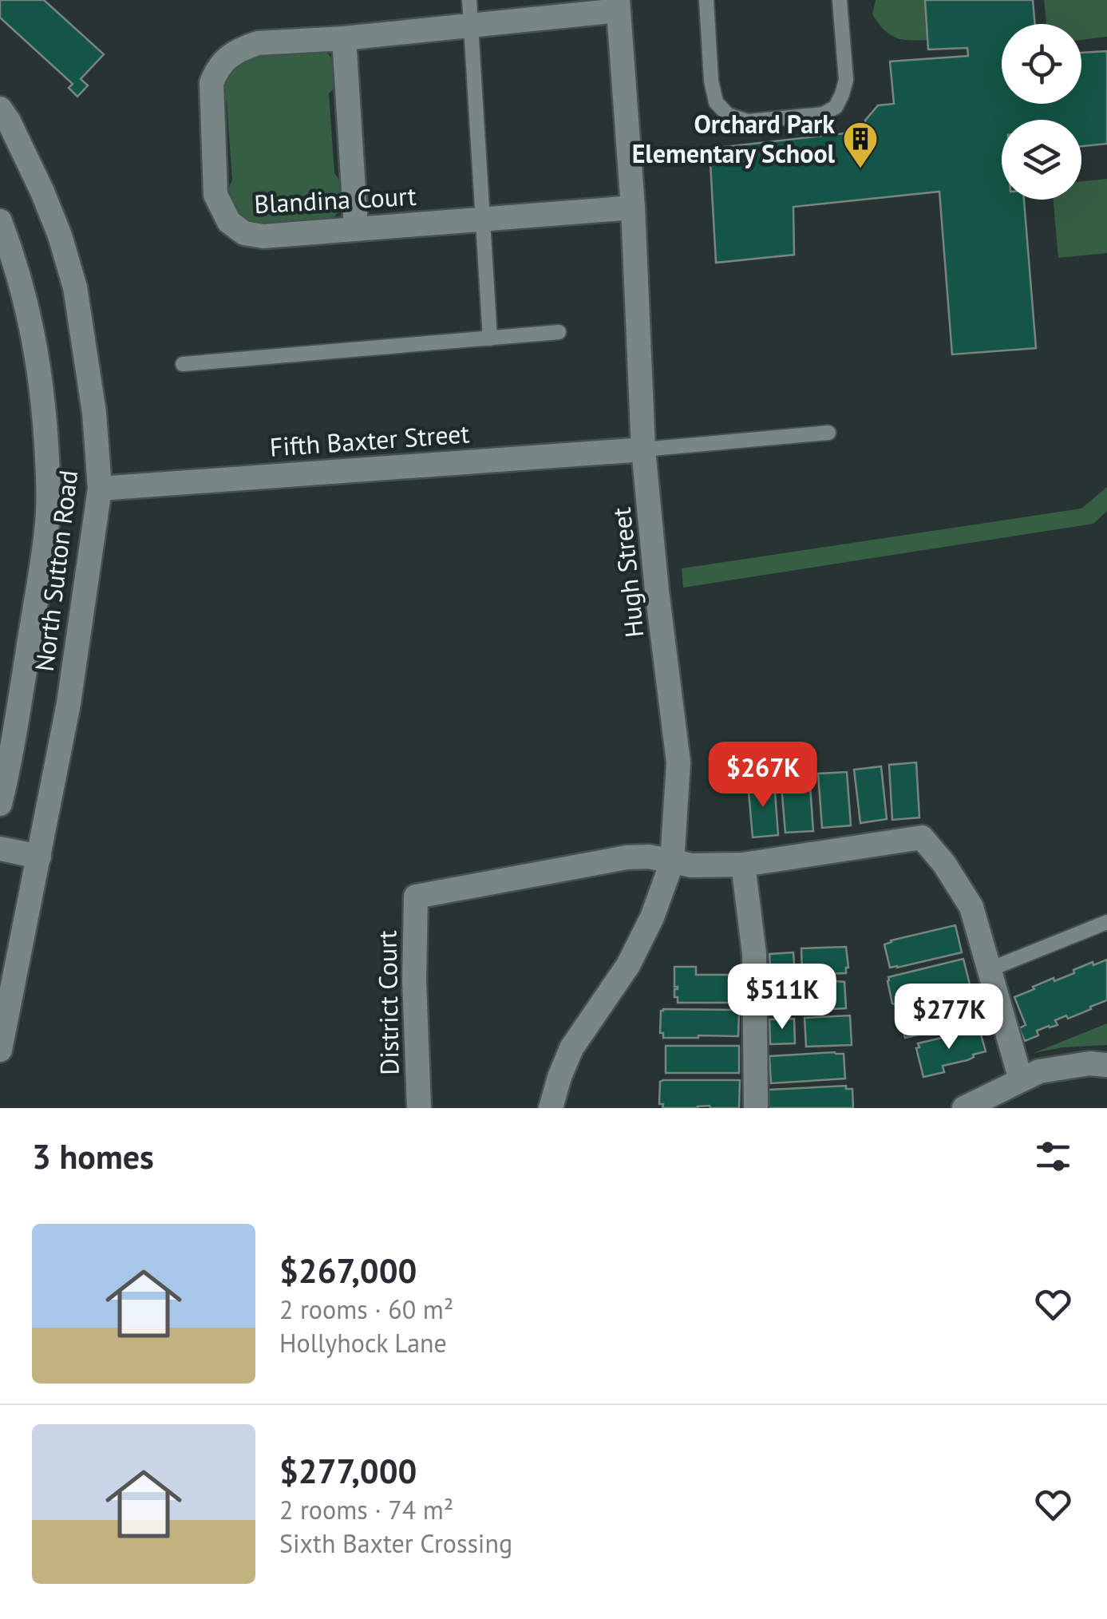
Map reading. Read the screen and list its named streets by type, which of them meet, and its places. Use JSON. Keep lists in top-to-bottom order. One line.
{"streets":{"street":["Blandina Court","Fifth Baxter Street","North Sutton Road","Hugh Street","District Court"]},"crossings":[["Blandina Court","Hugh Street"],["Fifth Baxter Street","North Sutton Road"],["Fifth Baxter Street","Hugh Street"],["Hugh Street","District Court"]],"places":{"building":["Orchard Park Elementary School"]},"page":{"price":["$267K","$511K","$277K"],"heading":"3 homes","list":[{"name":"$267,000","note":"2 rooms · 60 m² · Hollyhock Lane"},{"name":"$277,000","note":"2 rooms · 74 m² · Sixth Baxter Crossing"}]}}
